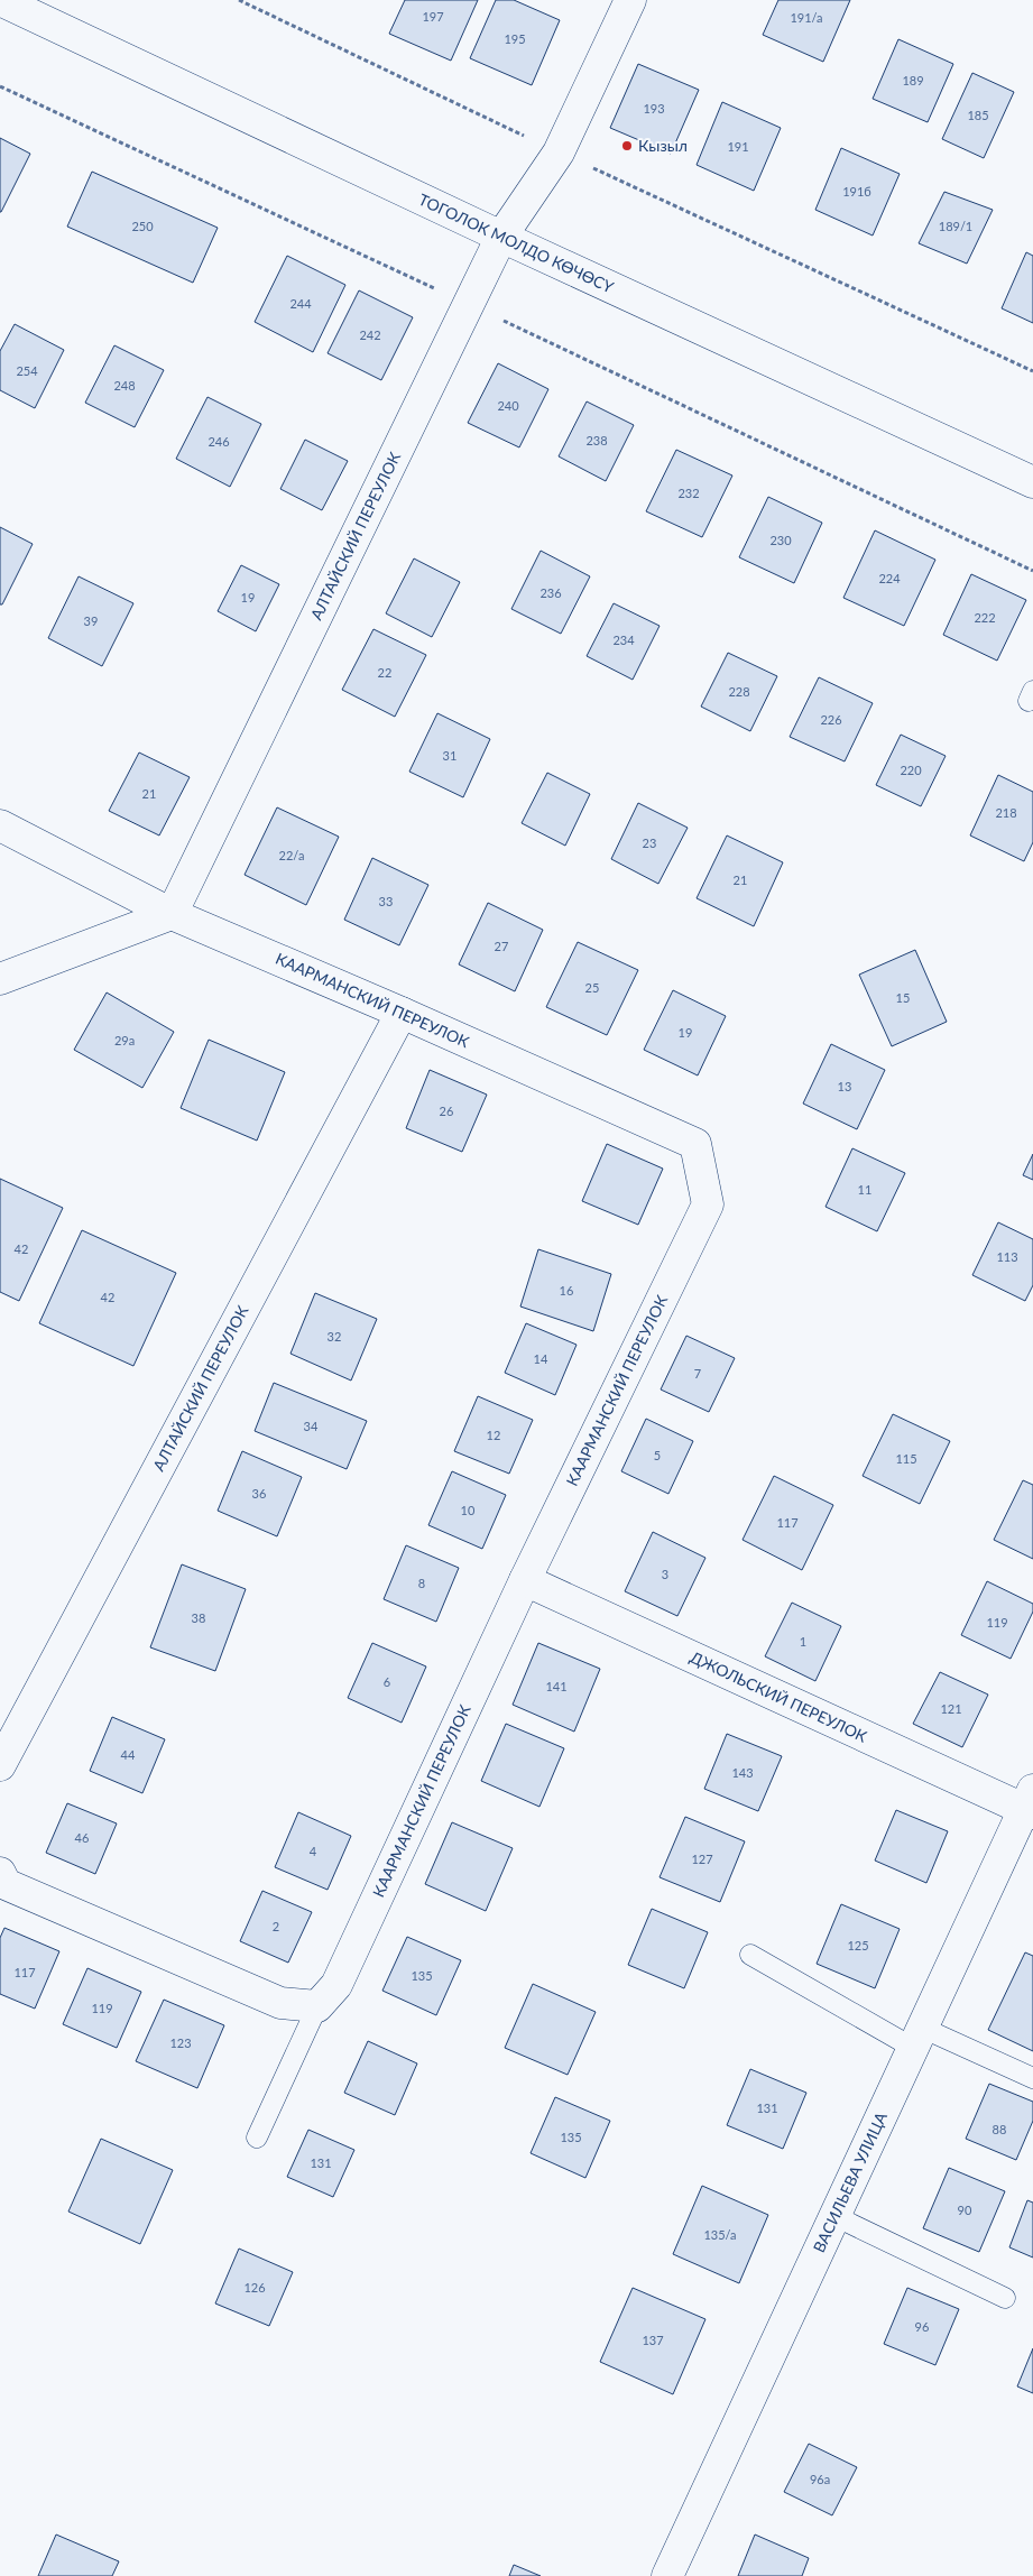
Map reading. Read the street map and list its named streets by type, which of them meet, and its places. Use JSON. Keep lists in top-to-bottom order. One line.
{"streets":{"street":["ТОГОЛОК МОЛДО КӨЧӨСҮ","АЛТАЙСКИЙ ПЕРЕУЛОК","КААРМАНСКИЙ ПЕРЕУЛОК","ДЖОЛЬСКИЙ ПЕРЕУЛОК","ВАСИЛЬЕВА УЛИЦА"]},"crossings":[["ТОГОЛОК МОЛДО КӨЧӨСҮ","АЛТАЙСКИЙ ПЕРЕУЛОК"],["АЛТАЙСКИЙ ПЕРЕУЛОК","КААРМАНСКИЙ ПЕРЕУЛОК"],["КААРМАНСКИЙ ПЕРЕУЛОК","ДЖОЛЬСКИЙ ПЕРЕУЛОК"],["ДЖОЛЬСКИЙ ПЕРЕУЛОК","ВАСИЛЬЕВА УЛИЦА"]],"places":["Кызыл"],"house_numbers":["197","191/а","195","189","193","185","191","191б","250","189/1","244","242","254","248","240","238","246","232","230","224","236","19","222","39","234","22","228","226","31","220","21","218","23","22/а","21","33","27","25","15","19","29а","13","26","11","42","113","16","42","32","14","7","34","12","5","115","36","10","117","3","8","38","119","1","6","141","121","44","143","46","4","127","2","125","117","135","119","123","131","88","135","131","90","135/а","126","96","137","96а"]}
